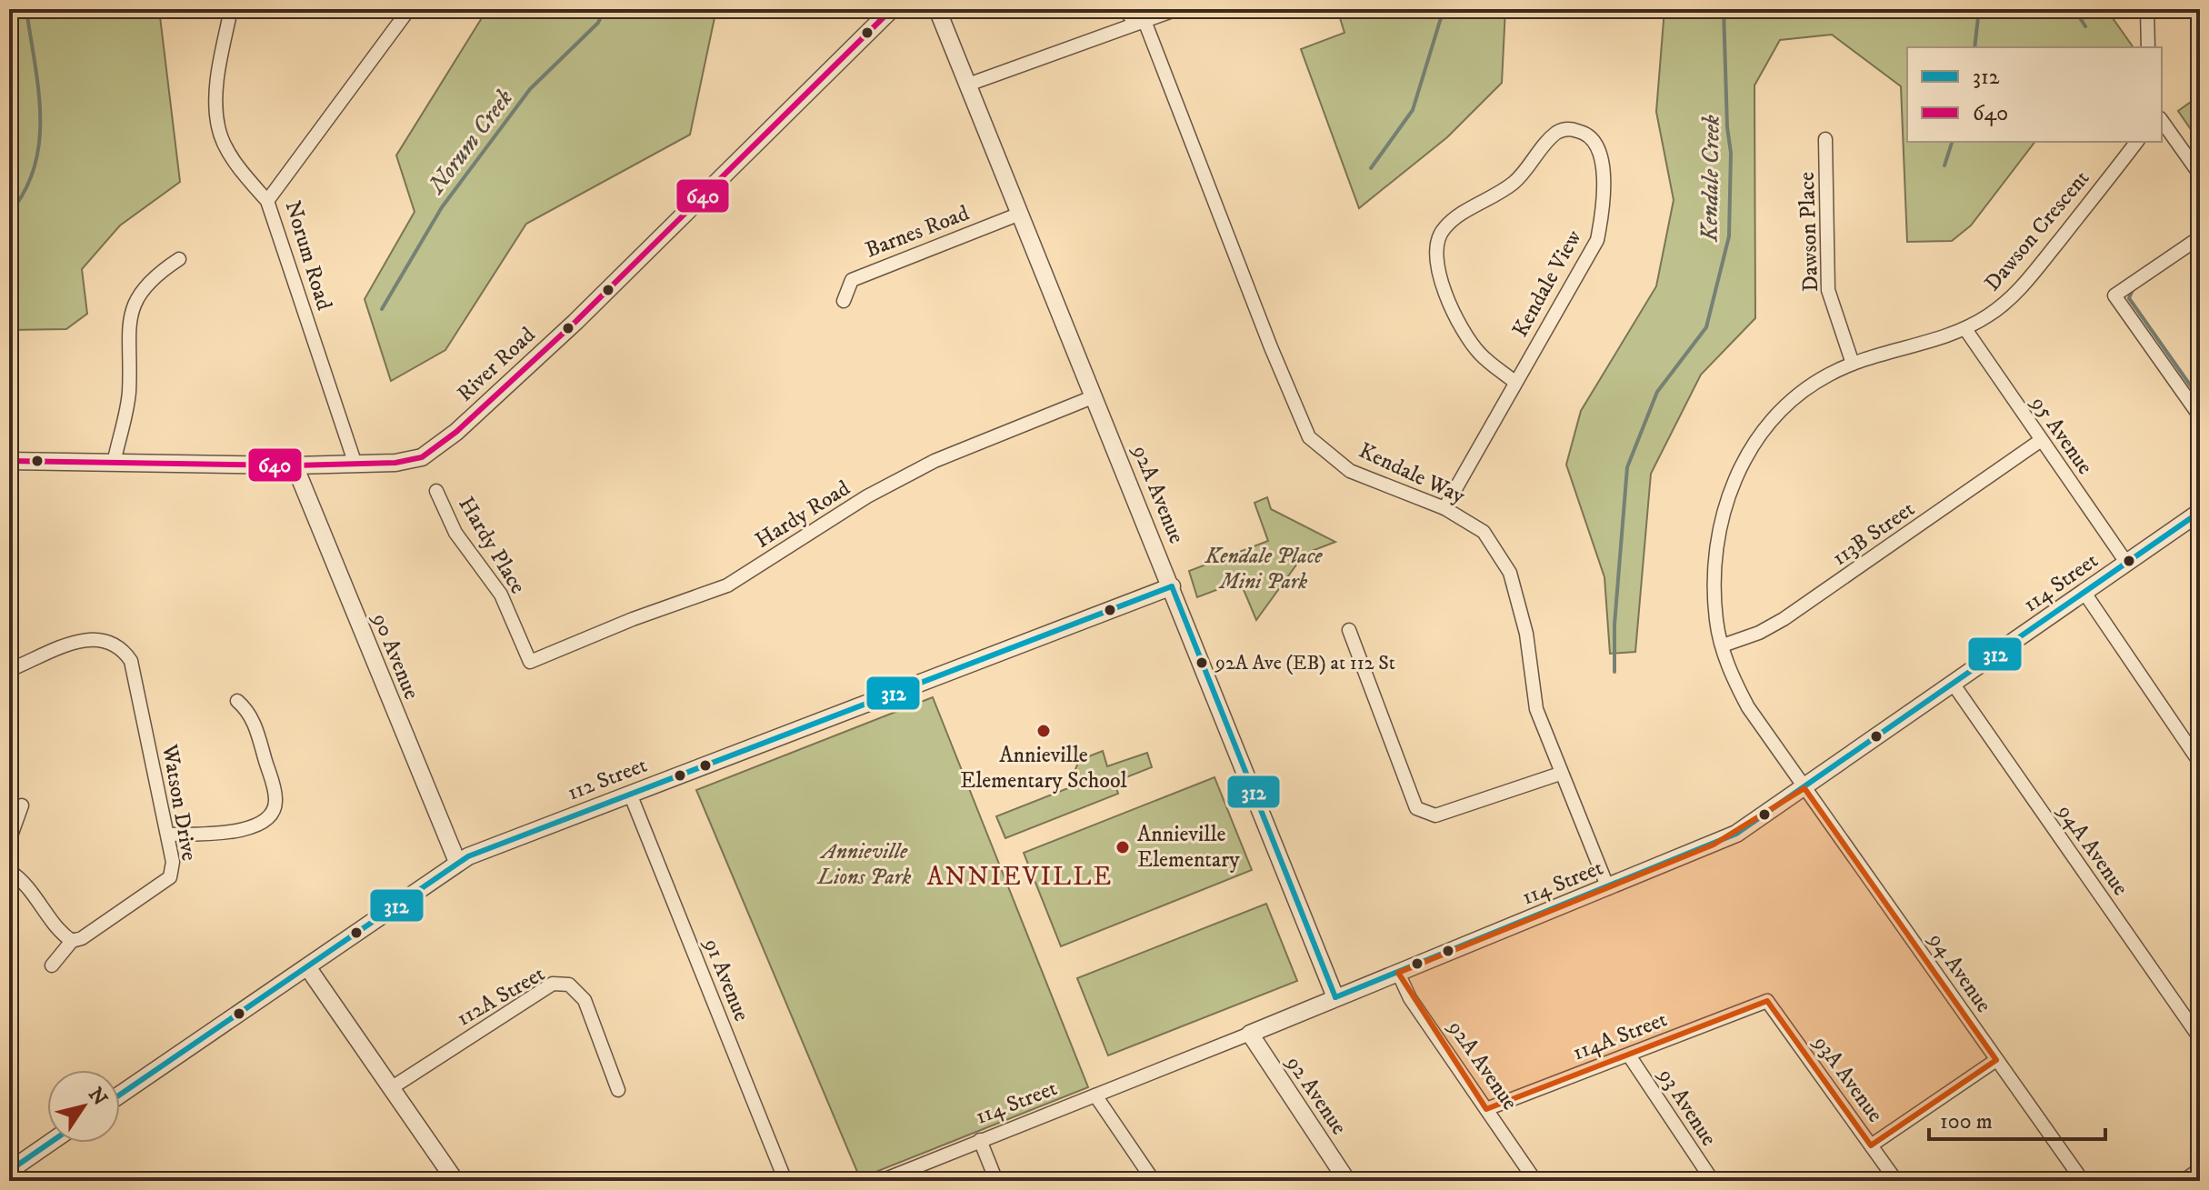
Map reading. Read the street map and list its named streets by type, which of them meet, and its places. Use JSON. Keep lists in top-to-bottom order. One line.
{"streets":{"street":["Dawson Crescent","Barnes Road","Dawson Place","Norum Road","Kendale View","River Road","95 Avenue","Kendale Way","92A Avenue","Hardy Road","113B Street","Hardy Place","114 Street","90 Avenue","112 Street","Watson Drive","94A Avenue","94 Avenue","91 Avenue","112A Street","114A Street","93A Avenue","92 Avenue","93 Avenue"]},"crossings":[["Dawson Crescent","Dawson Place"],["Dawson Crescent","95 Avenue"],["Dawson Crescent","113B Street"],["Dawson Crescent","114 Street"],["Dawson Crescent","94 Avenue"],["Barnes Road","92A Avenue"],["Norum Road","River Road"],["Kendale View","Kendale Way"],["River Road","90 Avenue"],["95 Avenue","113B Street"],["95 Avenue","114 Street"],["Kendale Way","114 Street"],["92A Avenue","Hardy Road"],["92A Avenue","114 Street"],["92A Avenue","112 Street"],["92A Avenue","114A Street"],["Hardy Road","Hardy Place"],["114 Street","94A Avenue"],["114 Street","94 Avenue"],["114 Street","92 Avenue"],["90 Avenue","112 Street"],["112 Street","91 Avenue"],["114A Street","93A Avenue"],["114A Street","93 Avenue"]],"districts":["ANNIEVILLE"],"water":["Norum Creek","Kendale Creek"],"parks":["Kendale Place Mini Park","Annieville Lions Park"],"places":["92A Ave (EB) at 112 St","Annieville Elementary School","Annieville Elementary"],"lines":["transit line 640","transit line 312"],"legend":["312","640"],"scale_bar":"100 m","north":"top right"}
